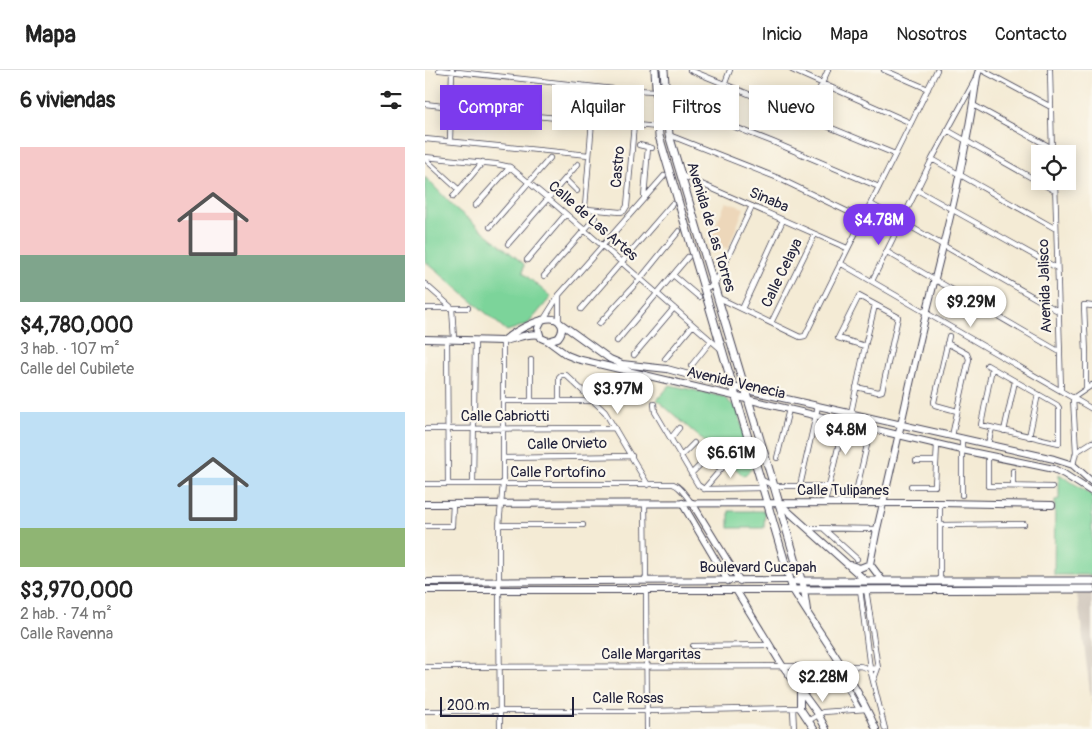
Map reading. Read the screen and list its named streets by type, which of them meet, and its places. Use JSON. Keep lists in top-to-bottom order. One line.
{"streets":{"main road":["Avenida de Las Torres","Avenida Venecia","Calle Tulipanes","Boulevard Cucapah"],"street":["Castro","Sinaba","Calle de Las Artes","Calle Celaya","Avenida Jalisco","Calle Cabriotti","Calle Orvieto","Calle Portofino","Calle Margaritas","Calle Rosas"]},"crossings":[["Sinaba","Avenida de Las Torres"],["Sinaba","Calle Celaya"],["Calle de Las Artes","Avenida de Las Torres"],["Avenida de Las Torres","Avenida Venecia"],["Avenida de Las Torres","Calle Tulipanes"],["Avenida de Las Torres","Boulevard Cucapah"],["Calle Portofino","Calle Tulipanes"]],"scale_bar":"200 m","page":{"header":"Mapa","nav":["Inicio","Mapa","Nosotros","Contacto"],"heading":"6 viviendas","chip":["Comprar","Alquilar","Filtros","Nuevo"],"list":[{"name":"$4,780,000","note":"3 hab. · 107 m² · Calle del Cubilete"},{"name":"$3,970,000","note":"2 hab. · 74 m² · Calle Ravenna"}],"price":["$4.78M","$9.29M","$3.97M","$4.8M","$6.61M","$2.28M"],"scale":"200 m"}}
